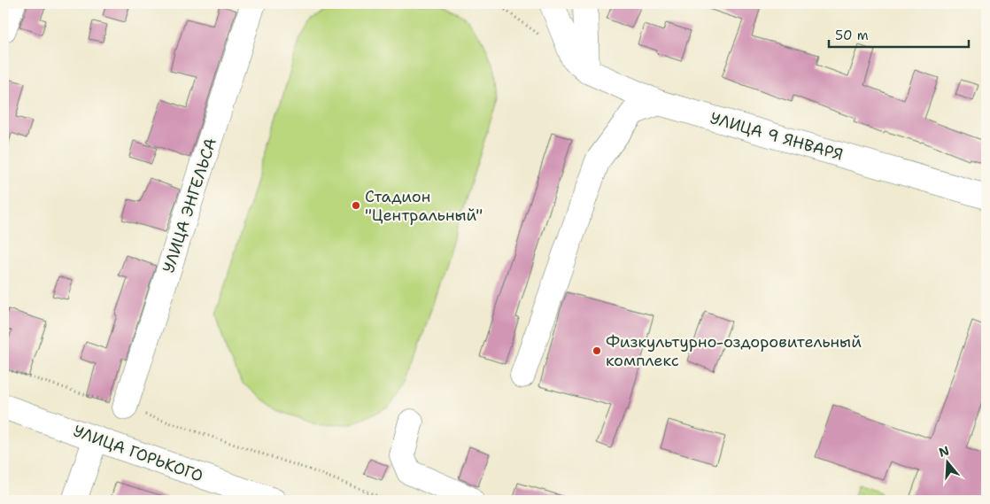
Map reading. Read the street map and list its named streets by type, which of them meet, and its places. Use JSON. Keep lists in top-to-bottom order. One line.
{"streets":{"street":["УЛИЦА 9 ЯНВАРЯ","УЛИЦА ЭНГЕЛЬСА","УЛИЦА ГОРЬКОГО"]},"places":["Стадион \"Центральный\"","Физкультурно-оздоровительный комплекс"],"scale_bar":"50 m","north":"top"}
